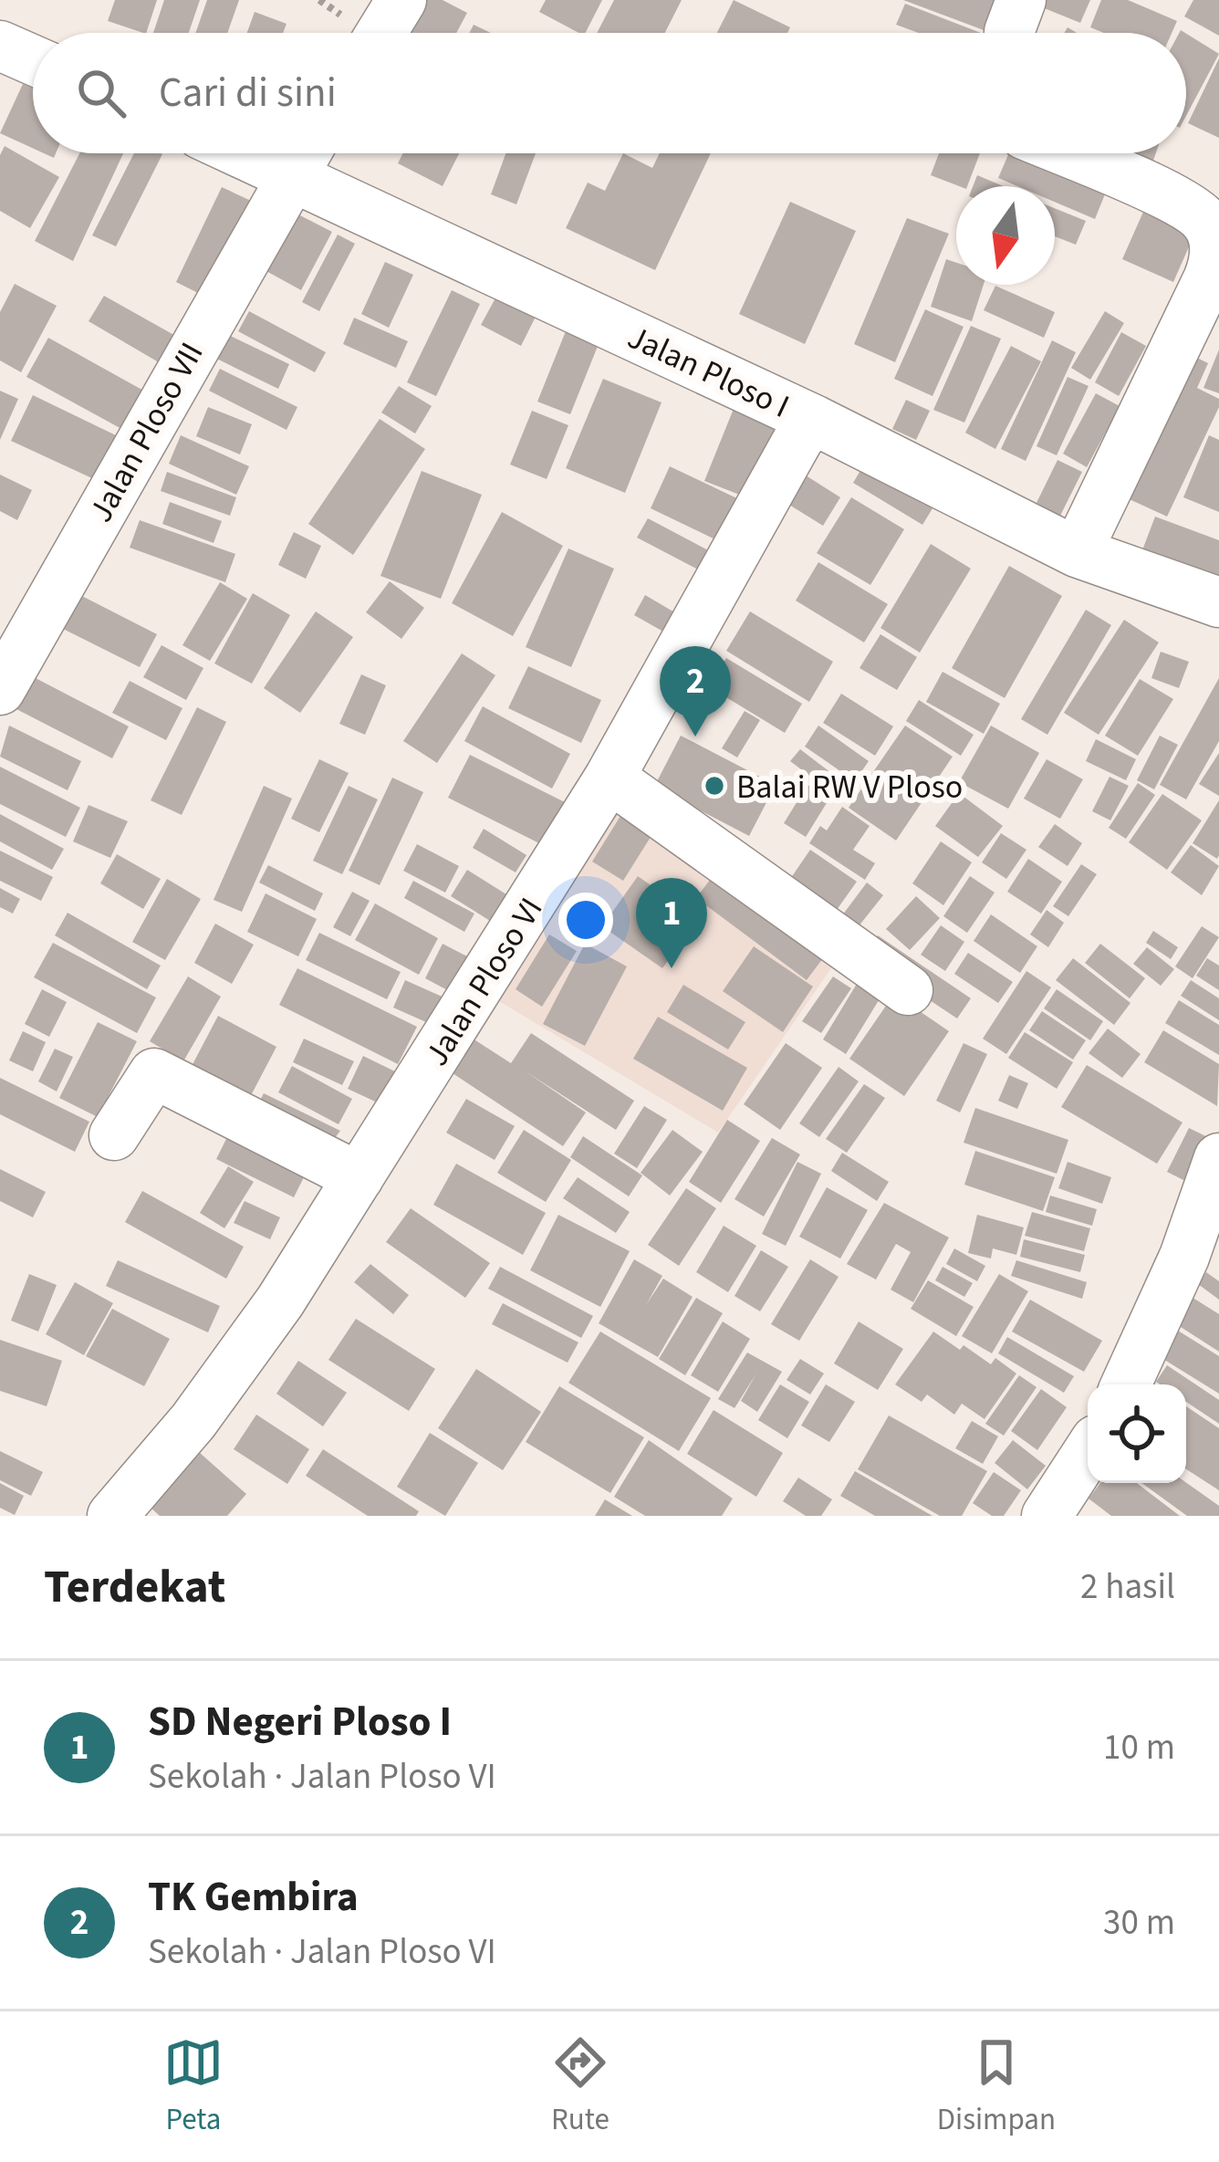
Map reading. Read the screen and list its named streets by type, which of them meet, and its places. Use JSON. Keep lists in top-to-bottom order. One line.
{"streets":{"street":["Jalan Ploso I","Jalan Ploso VII","Jalan Ploso VI"]},"crossings":[["Jalan Ploso I","Jalan Ploso VII"],["Jalan Ploso I","Jalan Ploso VI"]],"places":["Balai RW V Ploso"],"north":"bottom","page":{"search":"Cari di sini","pins":["2","1"],"heading":["Terdekat","2 hasil"],"list":[{"mark":"1","name":"SD Negeri Ploso I","note":"Sekolah · Jalan Ploso VI","value":"10 m"},{"mark":"2","name":"TK Gembira","note":"Sekolah · Jalan Ploso VI","value":"30 m"}],"nav":["Peta","Rute","Disimpan"]}}
